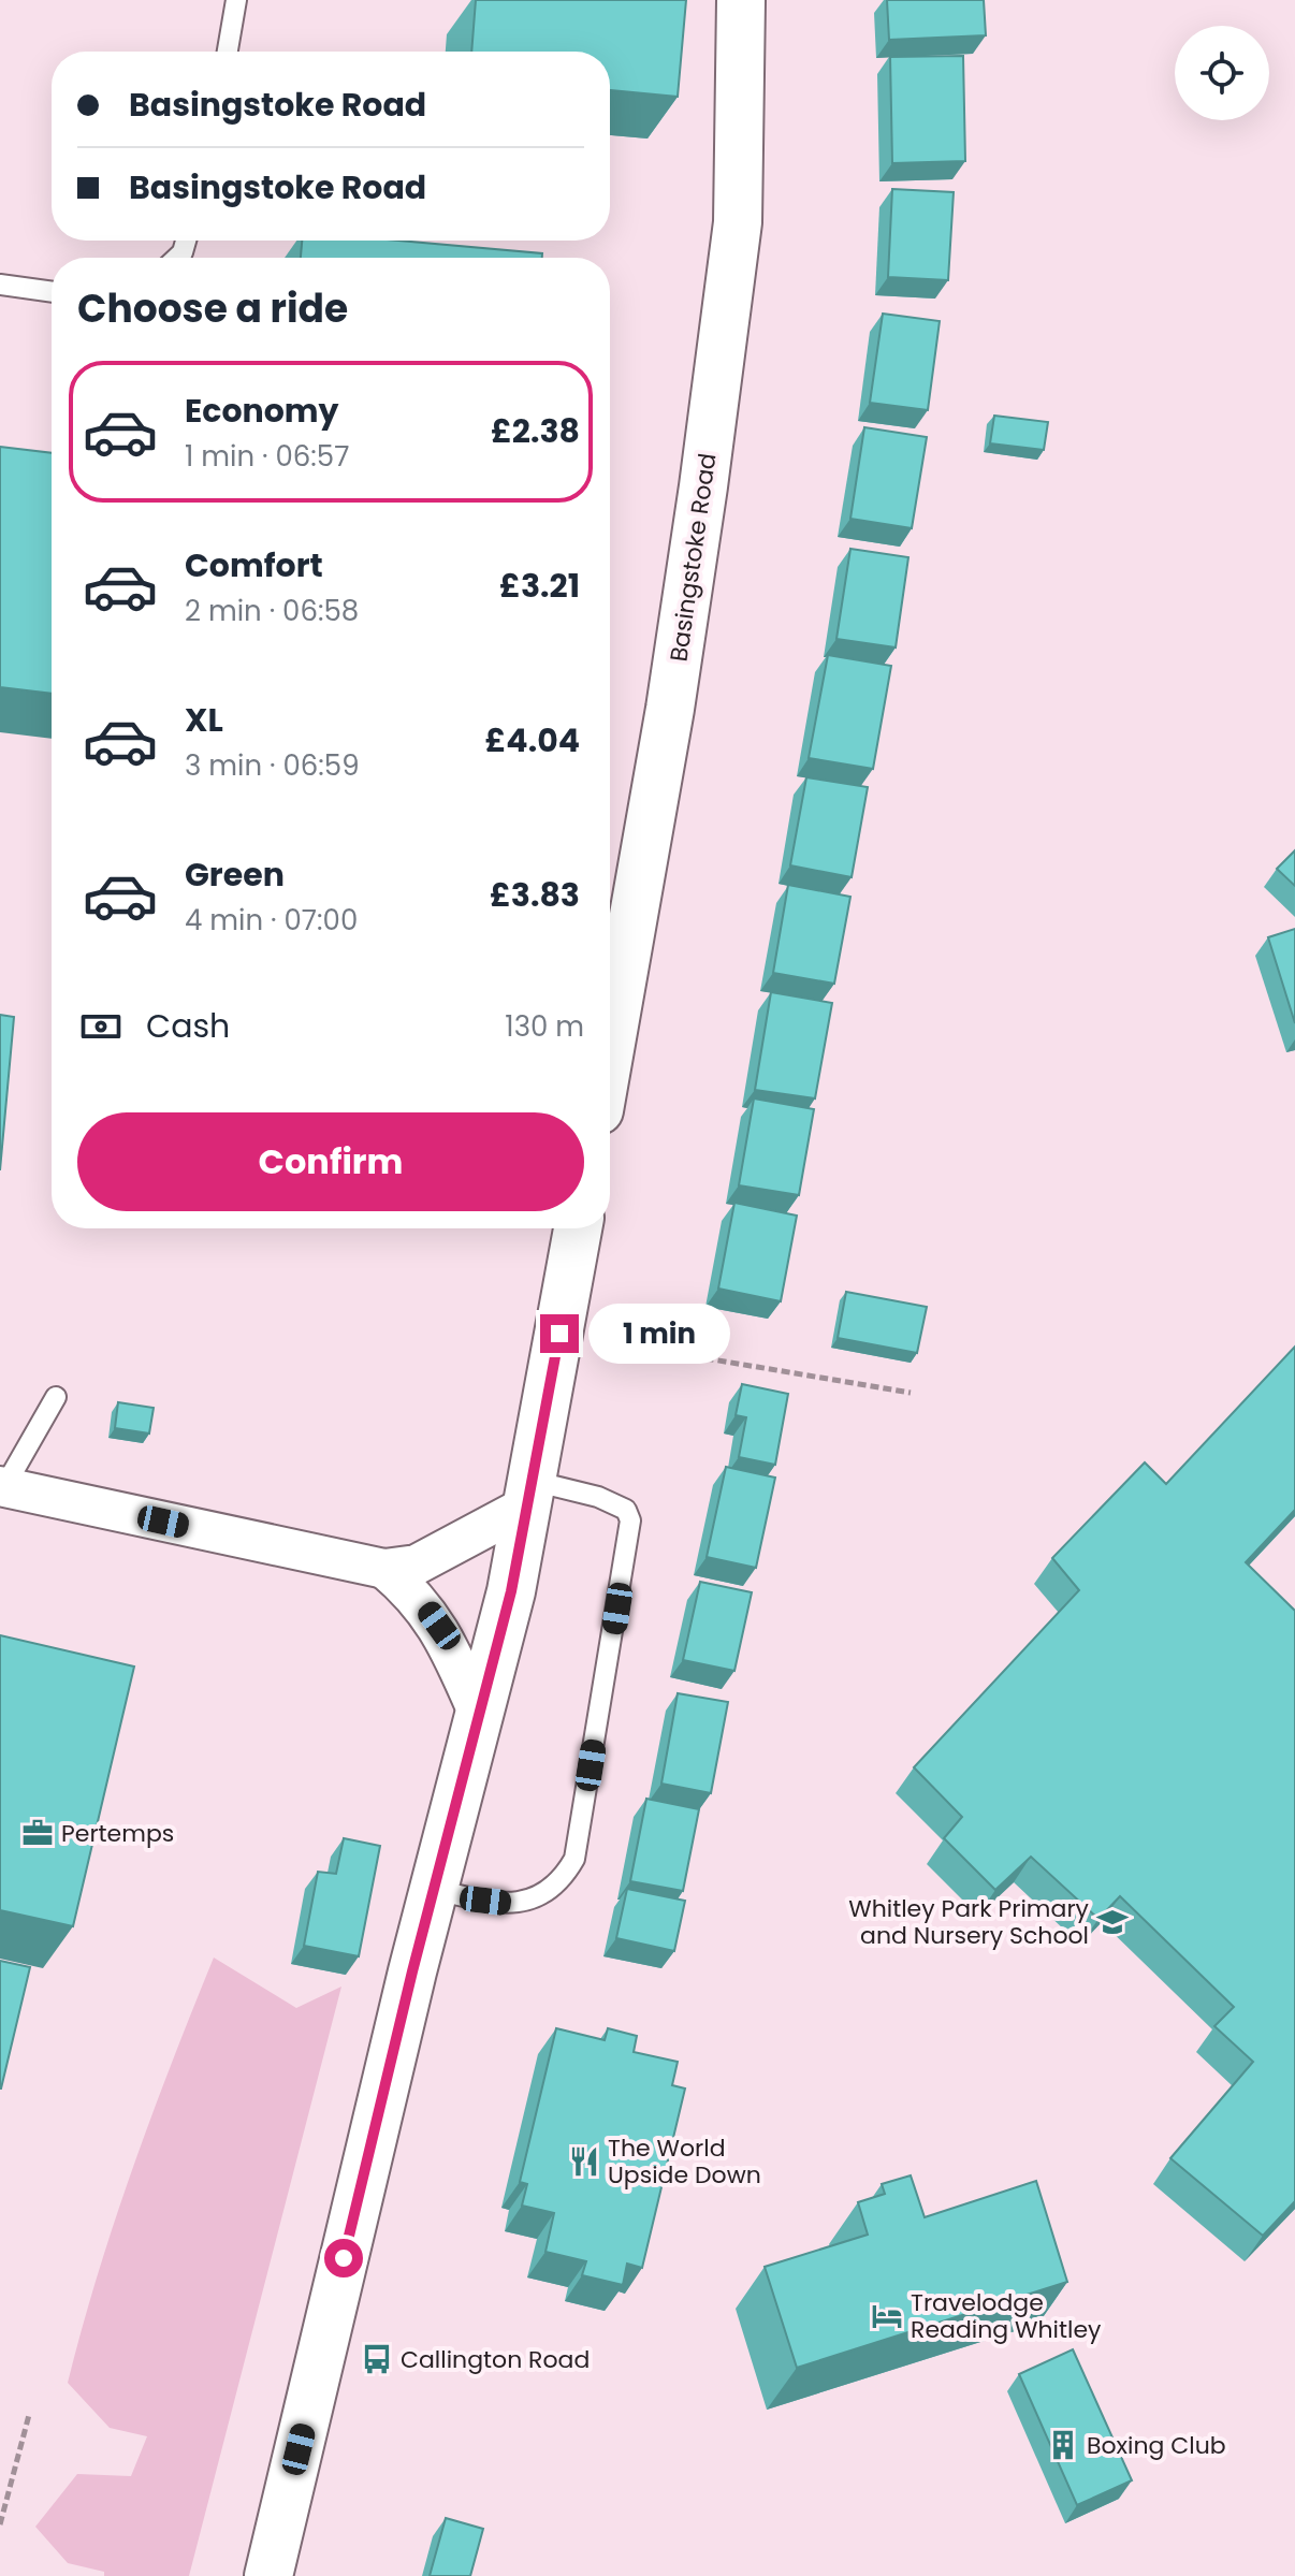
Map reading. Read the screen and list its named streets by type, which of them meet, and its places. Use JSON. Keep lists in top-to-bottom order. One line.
{"streets":{"main road":["Basingstoke Road"]},"places":{"office":["Pertemps"],"school or university":["Whitley Park Primary and Nursery School"],"restaurant":["The World Upside Down"],"hotel":["Travelodge Reading Whitley"],"bus stop":["Callington Road"],"building":["Boxing Club"]},"page":{"banner":["Basingstoke Road","Basingstoke Road"],"heading":"Choose a ride","list":[{"name":"Economy","note":"1 min · 06:57","value":"£2.38"},{"name":"Comfort","note":"2 min · 06:58","value":"£3.21"},{"name":"XL","note":"3 min · 06:59","value":"£4.04"},{"name":"Green","note":"4 min · 07:00","value":"£3.83"}],"pay":["Cash","130 m"],"buttons":"Confirm","bubble":"1 min"}}
